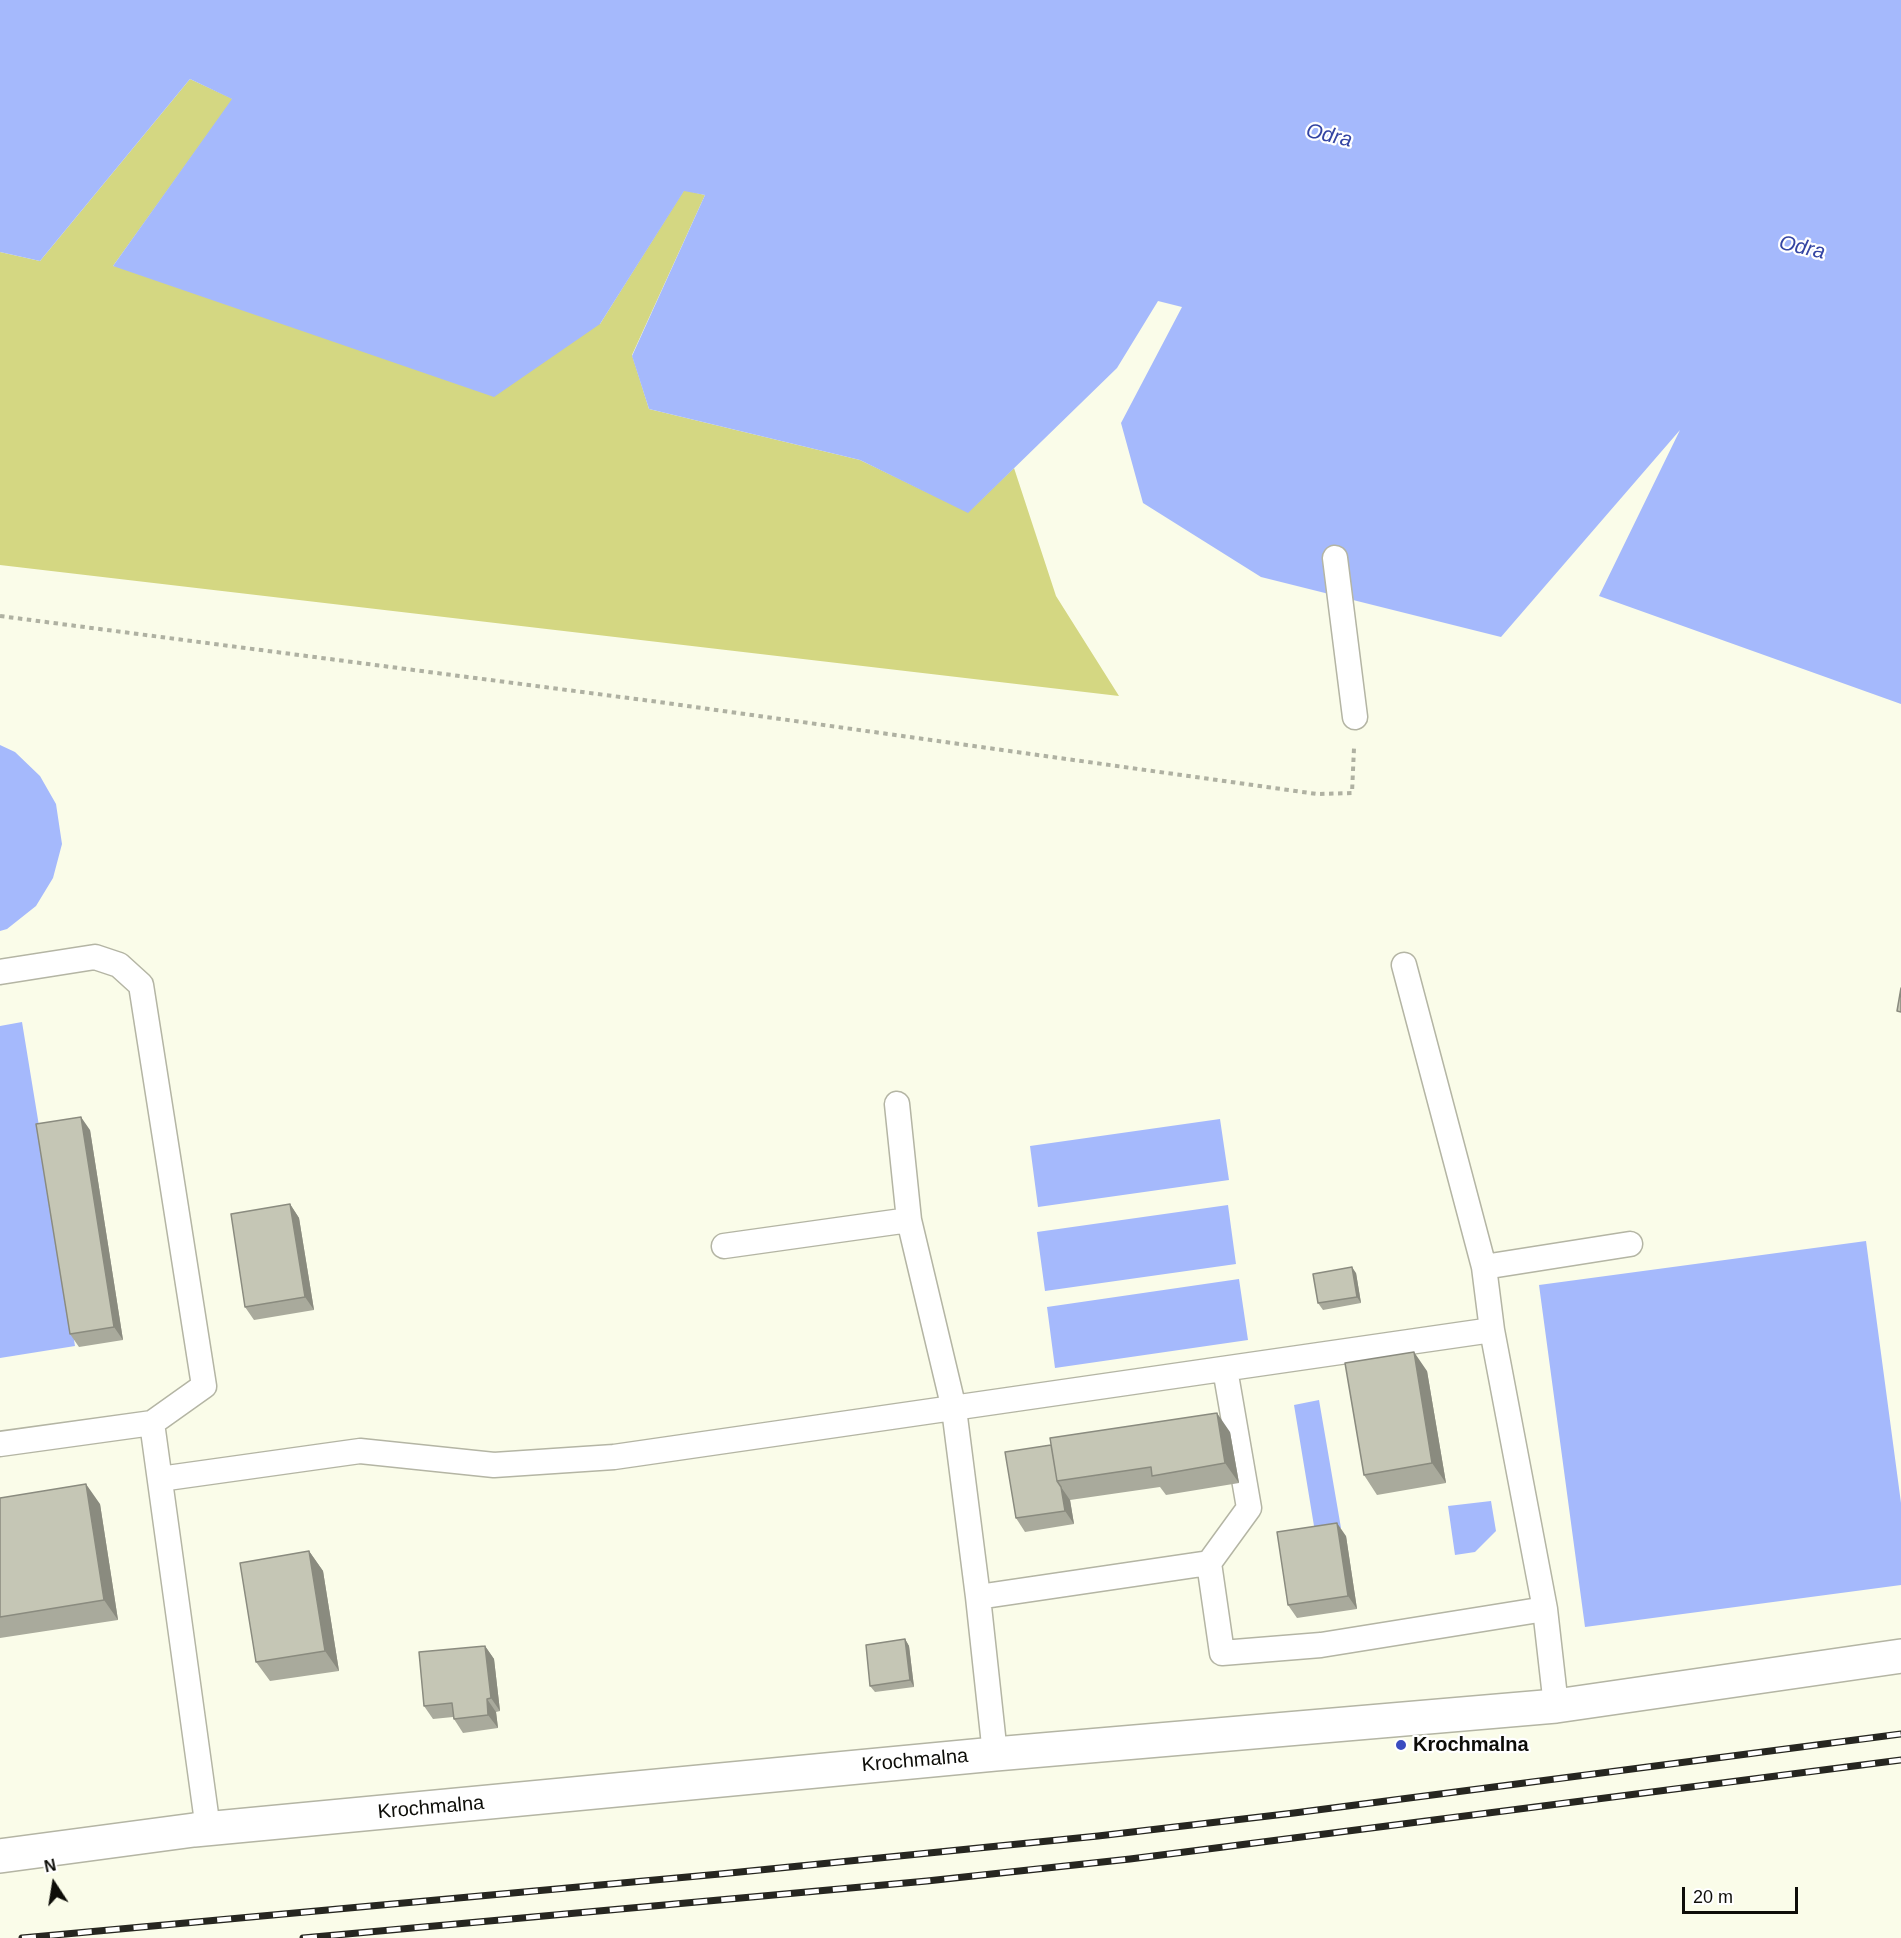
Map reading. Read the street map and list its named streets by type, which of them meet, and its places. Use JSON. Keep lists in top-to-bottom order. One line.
{"streets":{"street":["Krochmalna"]},"water":["Odra"],"places":["Krochmalna"],"scale_bar":"20 m","north":"top"}
